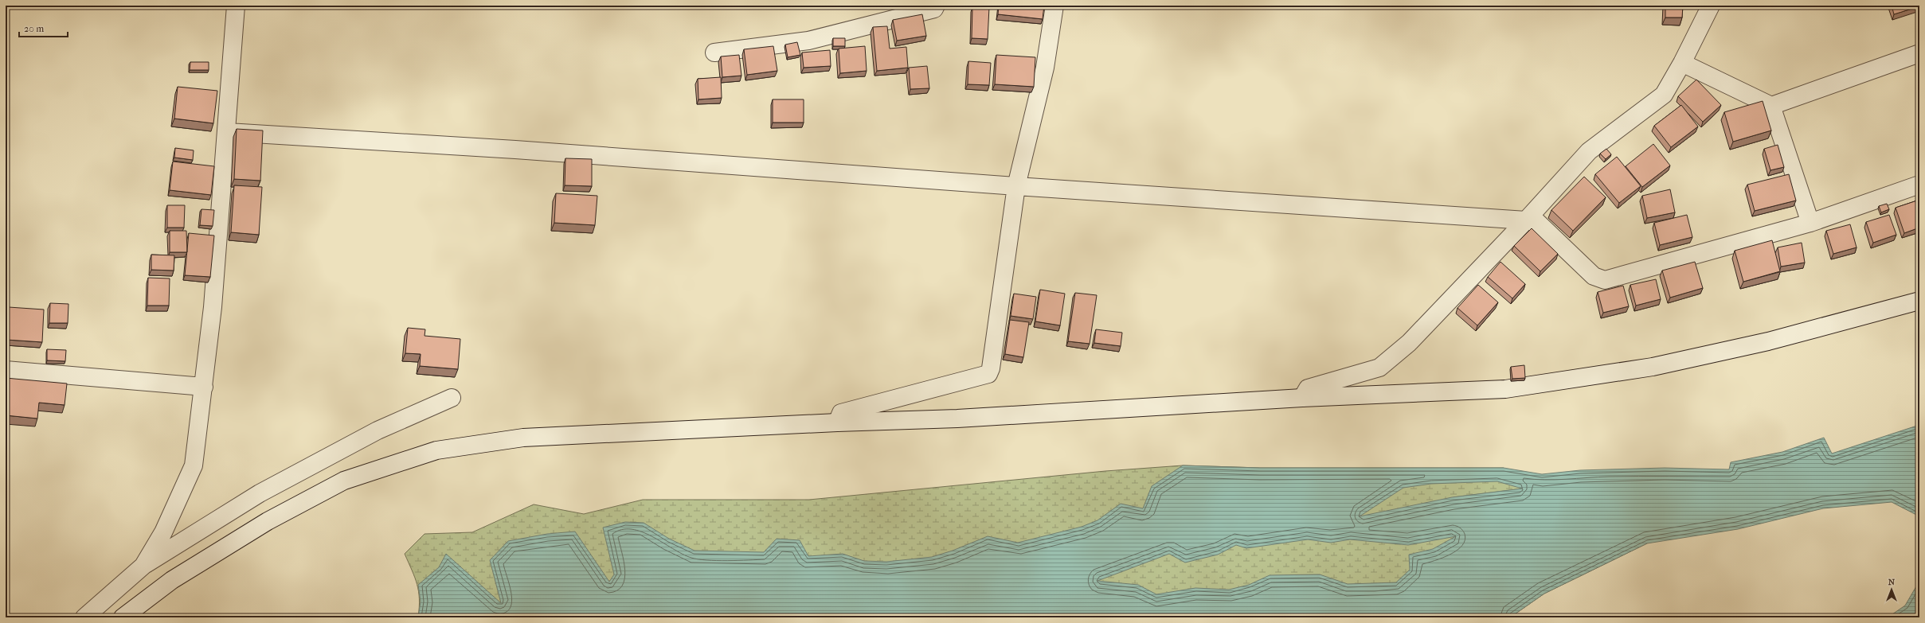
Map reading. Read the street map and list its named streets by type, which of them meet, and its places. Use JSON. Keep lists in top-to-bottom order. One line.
{"scale_bar":"20 m","north":"top"}
